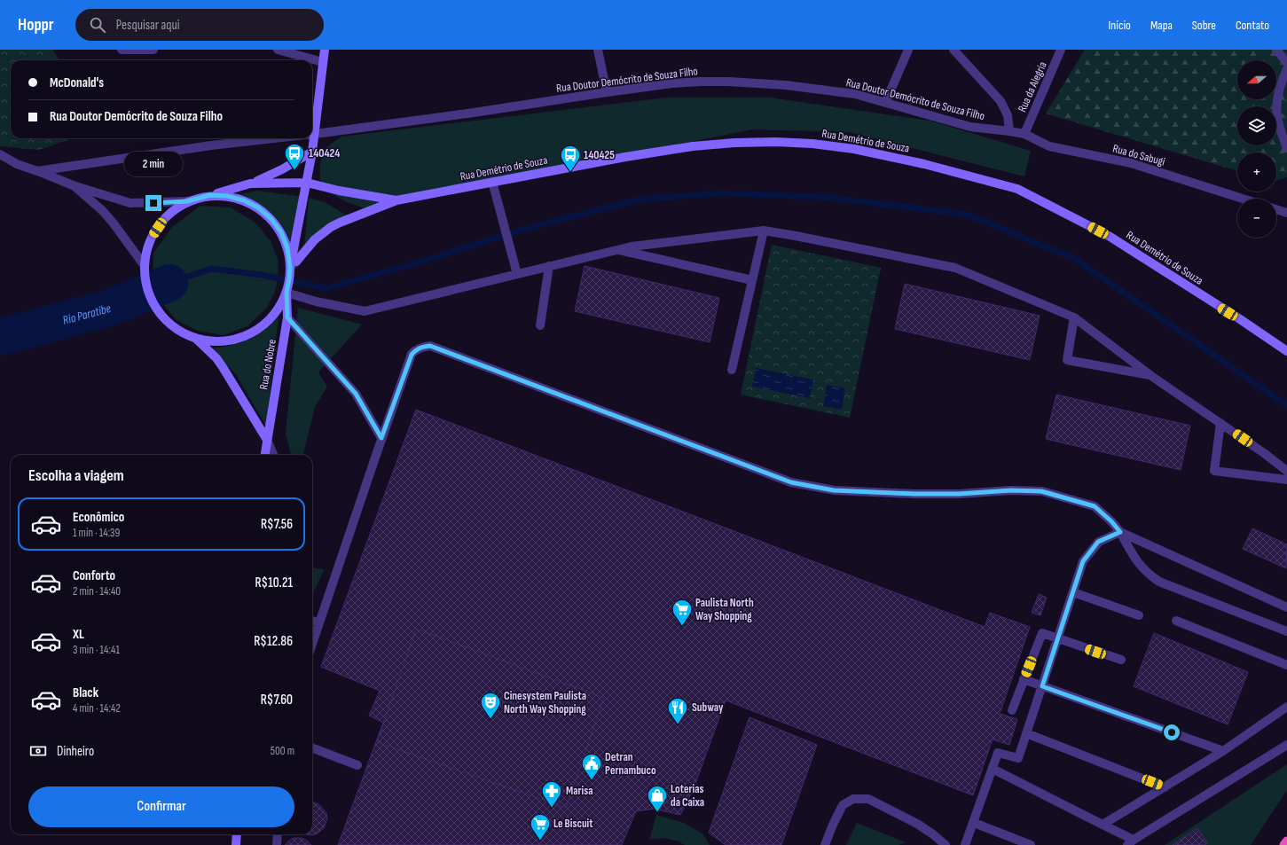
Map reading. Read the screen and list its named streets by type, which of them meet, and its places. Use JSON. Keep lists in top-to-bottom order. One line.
{"streets":{"main road":["Rua Demétrio de Souza","Rua do Nobre"],"street":["Rua Doutor Demócrito de Souza Filho","Rua da Alegria","Rua do Sabugi"]},"crossings":[["Rua Doutor Demócrito de Souza Filho","Rua Demétrio de Souza"],["Rua Doutor Demócrito de Souza Filho","Rua do Sabugi"],["Rua da Alegria","Rua do Sabugi"],["Rua Demétrio de Souza","Rua do Nobre"]],"water":["Rio Paratibe"],"places":{"bus stop":["140424","140425"],"supermarket":["Paulista North Way Shopping","Le Biscuit"],"theatre":["Cinesystem Paulista North Way Shopping"],"restaurant":["Subway"],"public building":["Detran Pernambuco"],"pharmacy":["Marisa"],"shop":["Loterias da Caixa"]},"north":"left","page":{"header":"Hoppr","search":"Pesquisar aqui","nav":["Início","Mapa","Sobre","Contato"],"map_buttons":["+","−"],"banner":["McDonald's","Rua Doutor Demócrito de Souza Filho"],"bubble":"2 min","heading":"Escolha a viagem","list":[{"name":"Econômico","note":"1 min · 14:39","value":"R$7.56"},{"name":"Conforto","note":"2 min · 14:40","value":"R$10.21"},{"name":"XL","note":"3 min · 14:41","value":"R$12.86"},{"name":"Black","note":"4 min · 14:42","value":"R$7.60"}],"pay":["Dinheiro","500 m"],"buttons":"Confirmar"}}
